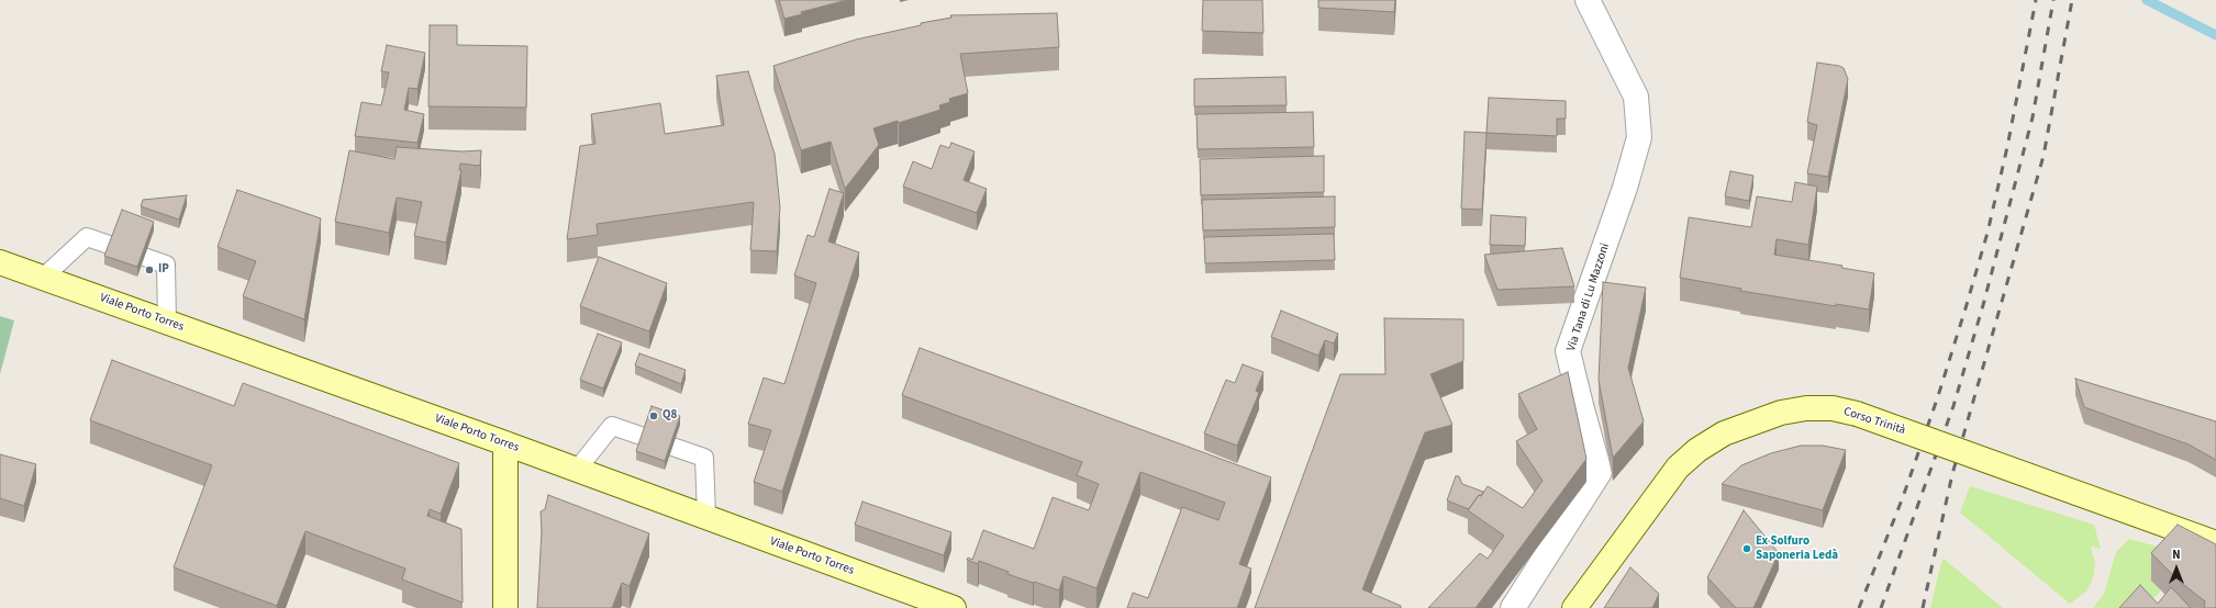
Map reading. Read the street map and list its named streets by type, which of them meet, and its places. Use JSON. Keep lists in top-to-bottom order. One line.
{"streets":{"main road":["Viale Porto Torres","Corso Trinità"],"street":["Via Tana di Lu Mazzoni"]},"places":["IP","Q8","Ex Solfuro Saponeria Ledà"],"north":"top"}
